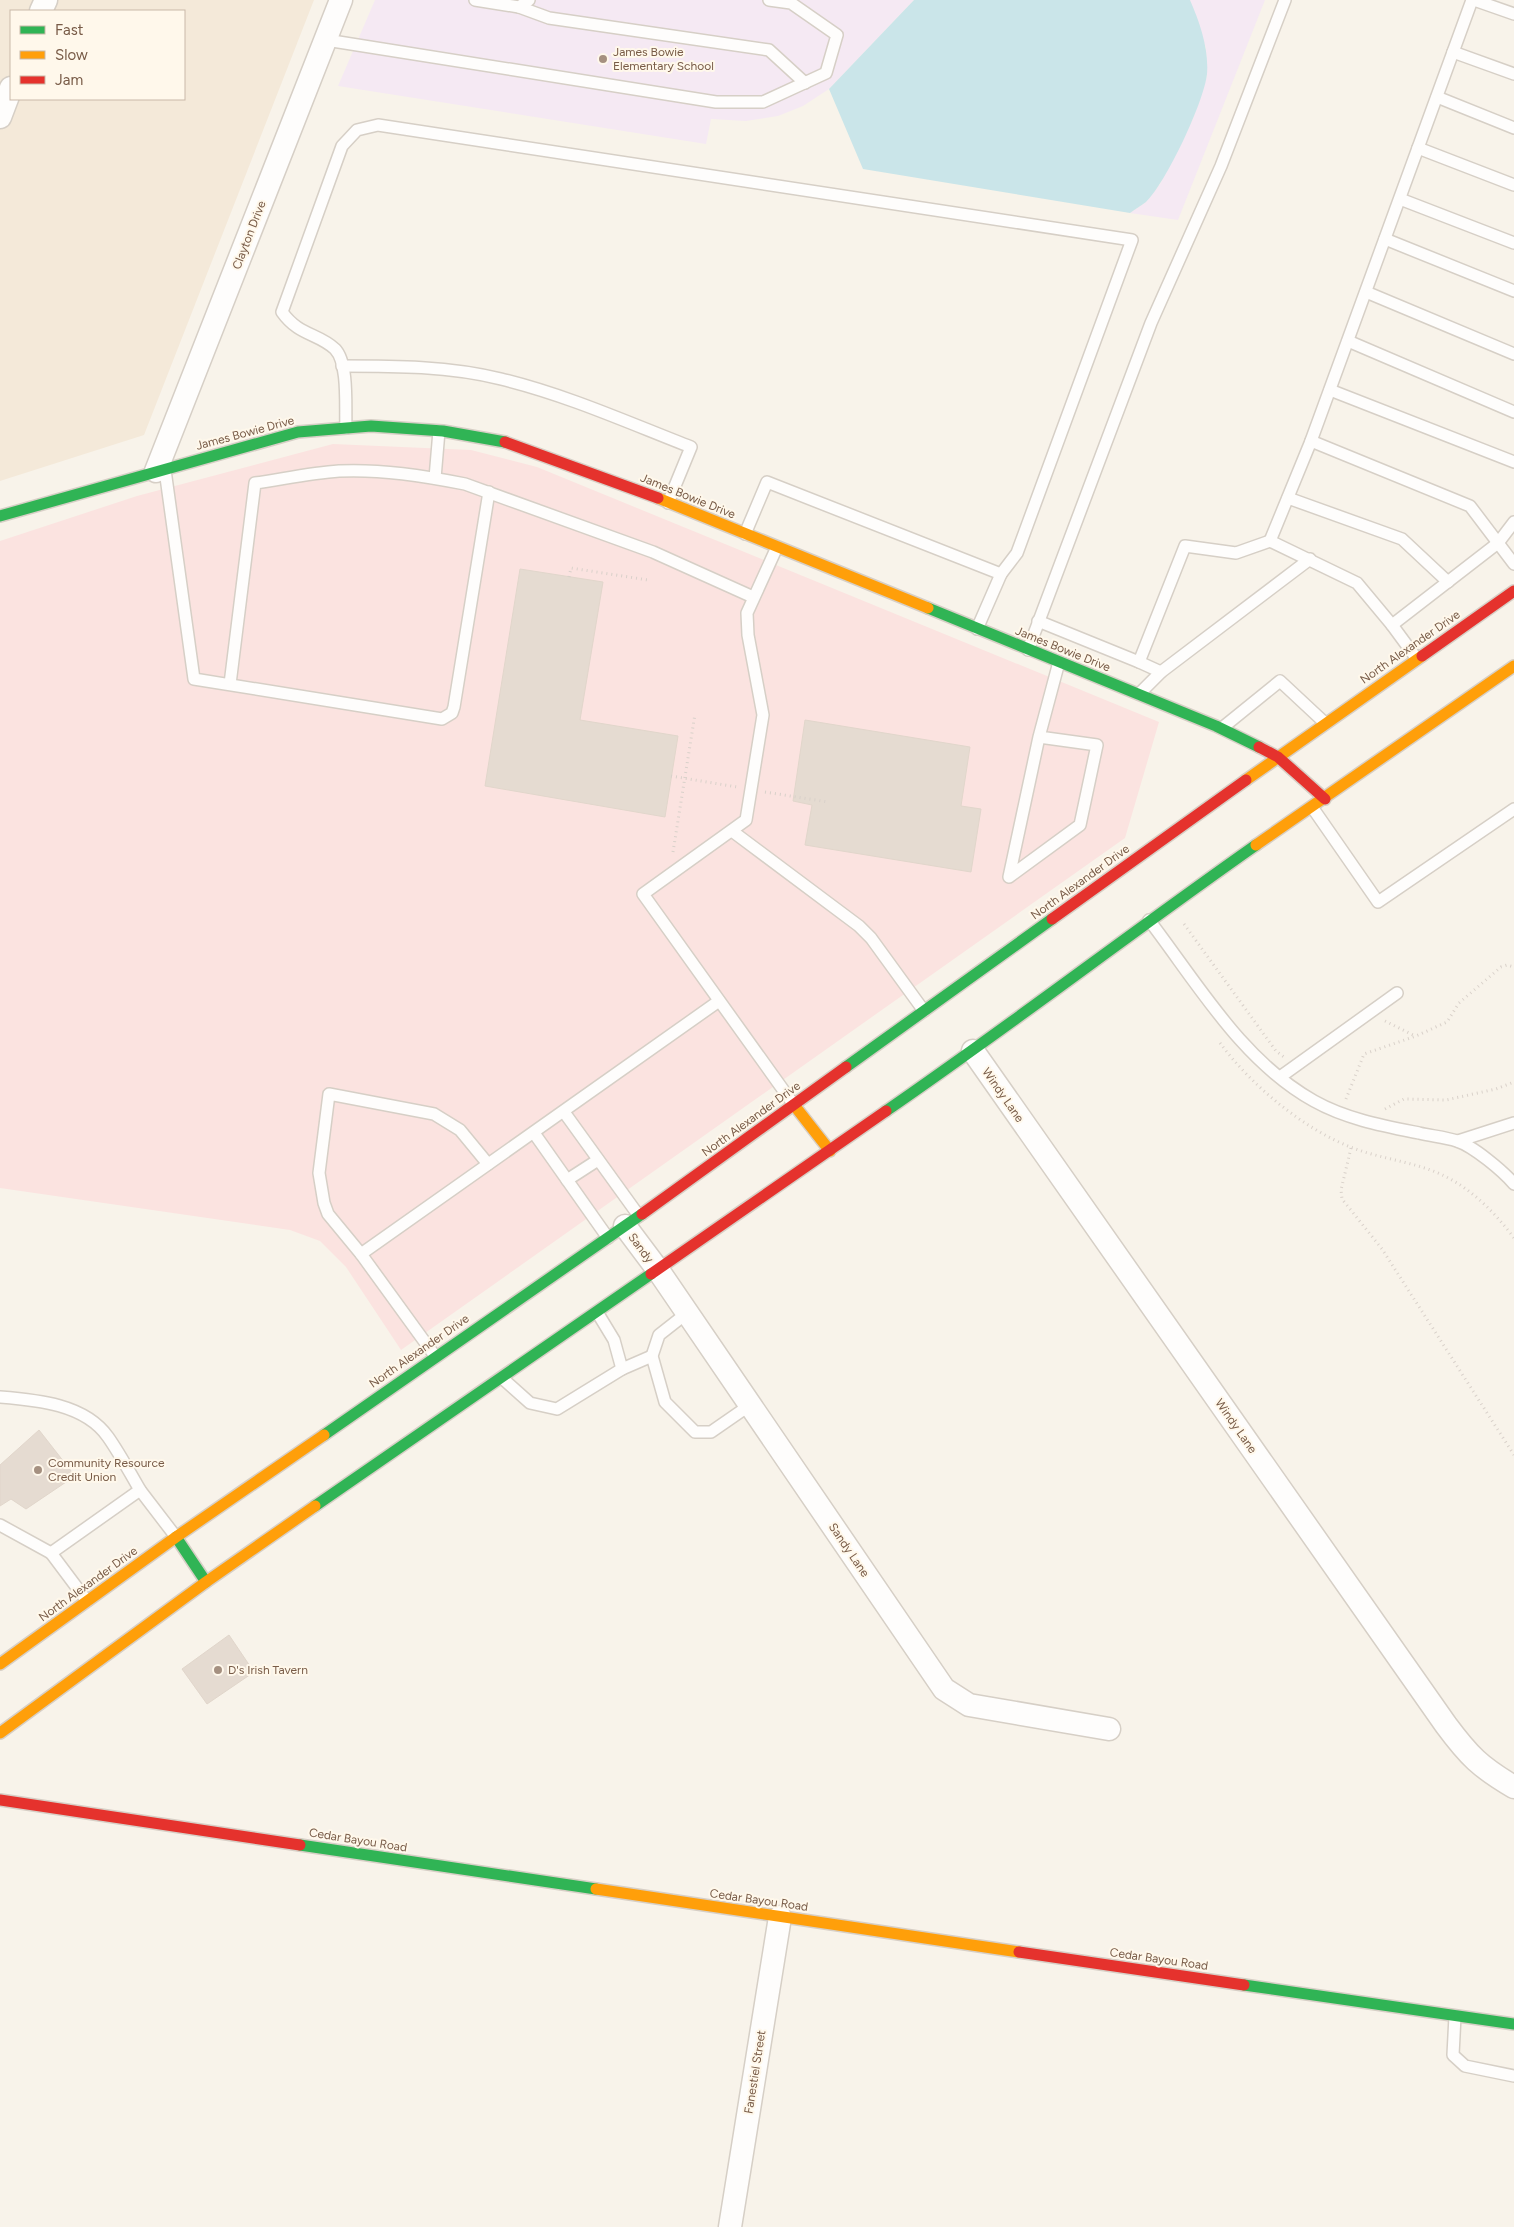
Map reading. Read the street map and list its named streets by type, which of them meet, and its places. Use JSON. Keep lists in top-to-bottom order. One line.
{"streets":{"main road":["James Bowie Drive","North Alexander Drive","Cedar Bayou Road"],"street":["Clayton Drive","Windy Lane","Sandy","Sandy Lane","Fanestiel Street"]},"crossings":[["Clayton Drive","James Bowie Drive"],["James Bowie Drive","North Alexander Drive"],["North Alexander Drive","Sandy"],["Sandy","Sandy Lane"],["Cedar Bayou Road","Fanestiel Street"]],"places":["James Bowie Elementary School","Community Resource Credit Union","D's Irish Tavern"],"legend":["Fast","Slow","Jam"]}
